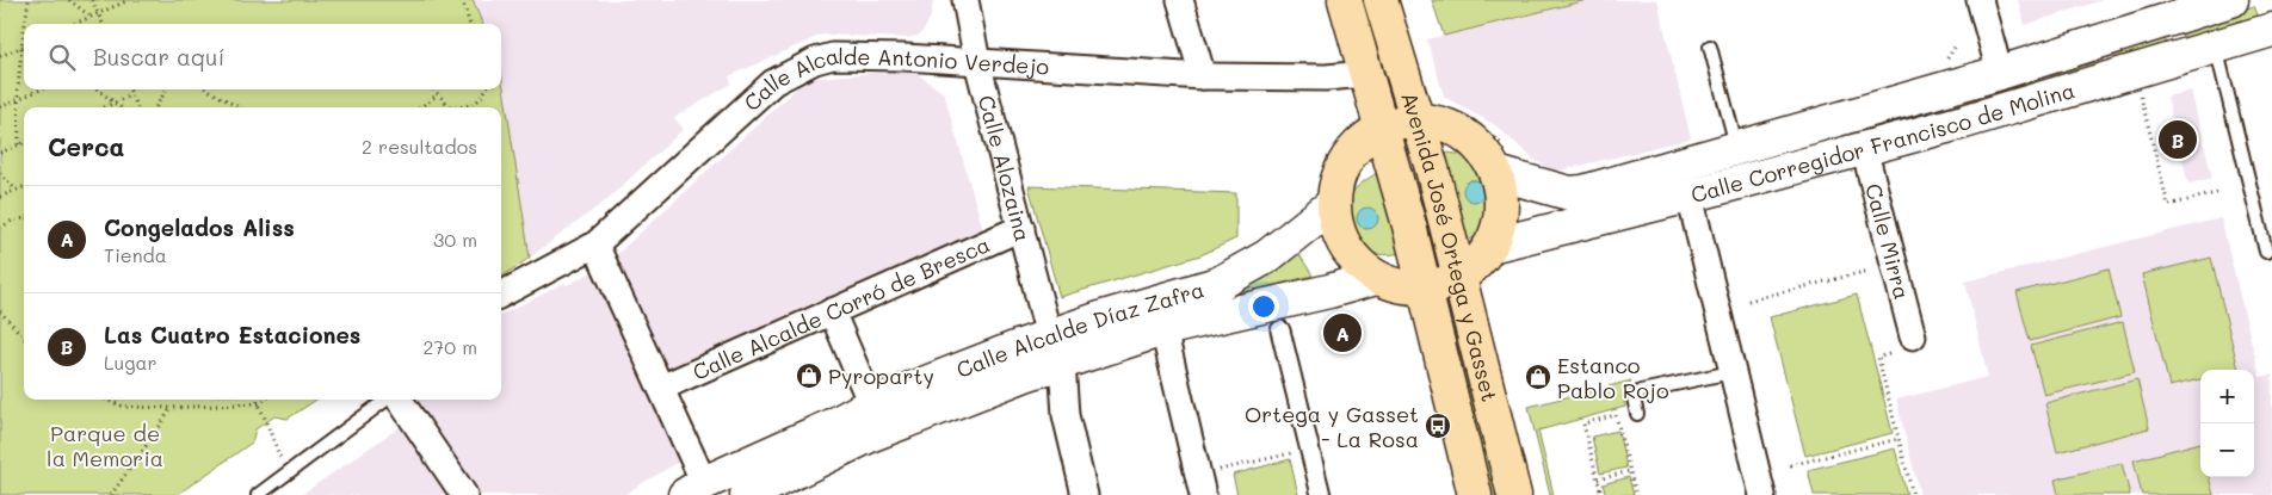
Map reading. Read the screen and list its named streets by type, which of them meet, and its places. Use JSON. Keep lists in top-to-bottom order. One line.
{"streets":{"main road":["Calle Corregidor Francisco de Molina","Avenida José Ortega y Gasset","Calle Alcalde Díaz Zafra"],"street":["Calle Alcalde Antonio Verdejo","Calle Alozaina","Calle Mirra","Calle Alcalde Corró de Bresca"]},"crossings":[["Calle Alcalde Antonio Verdejo","Calle Alozaina"],["Calle Alcalde Antonio Verdejo","Avenida José Ortega y Gasset"],["Calle Corregidor Francisco de Molina","Calle Mirra"],["Calle Alozaina","Calle Alcalde Corró de Bresca"],["Calle Alozaina","Calle Alcalde Díaz Zafra"]],"parks":["Parque de la Memoria"],"places":{"shop":["Pyroparty","Estanco Pablo Rojo"],"bus stop":["Ortega y Gasset - La Rosa"]},"page":{"search":"Buscar aquí","heading":["Cerca","2 resultados"],"pins":["B","A"],"list":[{"mark":"A","name":"Congelados Aliss","note":"Tienda","value":"30 m"},{"mark":"B","name":"Las Cuatro Estaciones","note":"Lugar","value":"270 m"}],"map_buttons":["+","−"]}}
